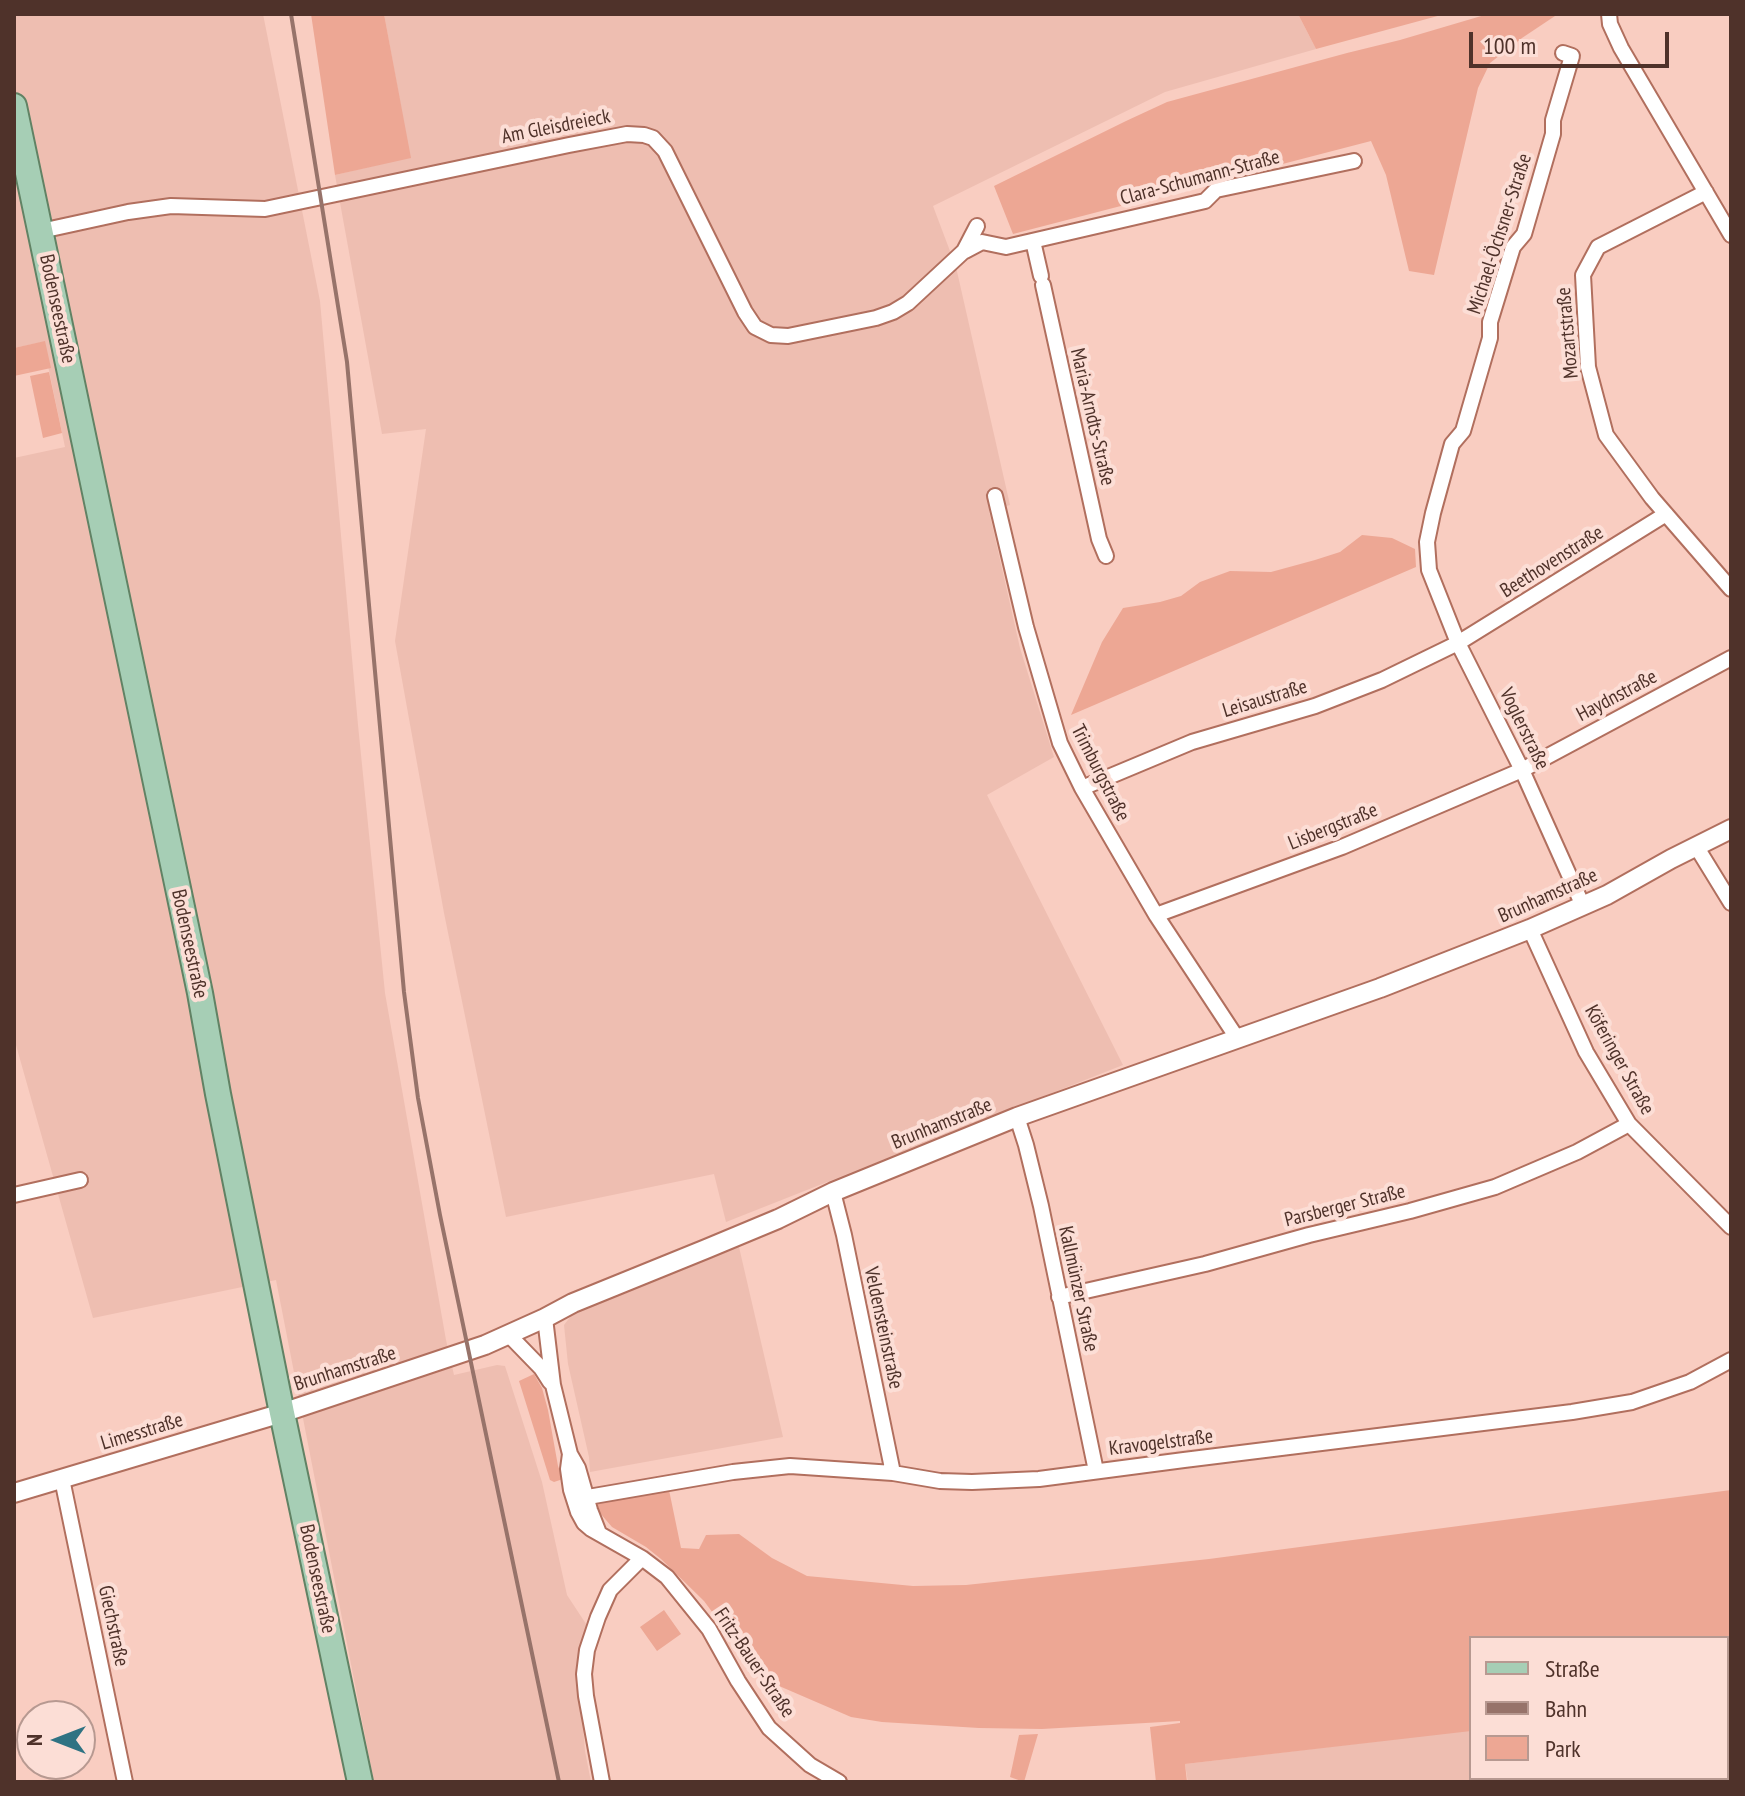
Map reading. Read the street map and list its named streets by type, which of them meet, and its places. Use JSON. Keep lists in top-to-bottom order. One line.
{"streets":{"main road":["Bodenseestraße"],"street":["Am Gleisdreieck","Clara-Schumann-Straße","Michael-Öchsner-Straße","Mozartstraße","Maria-Arndts-Straße","Beethovenstraße","Haydnstraße","Leisaustraße","Voglerstraße","Trimburgstraße","Lisbergstraße","Brunhamstraße","Köferinger Straße","Parsberger Straße","Kallmünzer Straße","Veldensteinstraße","Limesstraße","Kravogelstraße","Giechstraße","Fritz-Bauer-Straße"]},"crossings":[["Am Gleisdreieck","Clara-Schumann-Straße"],["Am Gleisdreieck","Bodenseestraße"],["Clara-Schumann-Straße","Maria-Arndts-Straße"],["Michael-Öchsner-Straße","Voglerstraße"],["Bodenseestraße","Brunhamstraße"],["Bodenseestraße","Limesstraße"],["Mozartstraße","Beethovenstraße"],["Beethovenstraße","Leisaustraße"],["Beethovenstraße","Voglerstraße"],["Haydnstraße","Voglerstraße"],["Haydnstraße","Lisbergstraße"],["Leisaustraße","Voglerstraße"],["Leisaustraße","Trimburgstraße"],["Voglerstraße","Lisbergstraße"],["Voglerstraße","Brunhamstraße"],["Trimburgstraße","Lisbergstraße"],["Trimburgstraße","Brunhamstraße"],["Brunhamstraße","Köferinger Straße"],["Brunhamstraße","Kallmünzer Straße"],["Brunhamstraße","Veldensteinstraße"],["Brunhamstraße","Limesstraße"],["Köferinger Straße","Parsberger Straße"],["Parsberger Straße","Kallmünzer Straße"],["Kallmünzer Straße","Kravogelstraße"],["Veldensteinstraße","Kravogelstraße"],["Limesstraße","Giechstraße"]],"legend":["Straße","Bahn","Park"],"scale_bar":"100 m","north":"left"}
